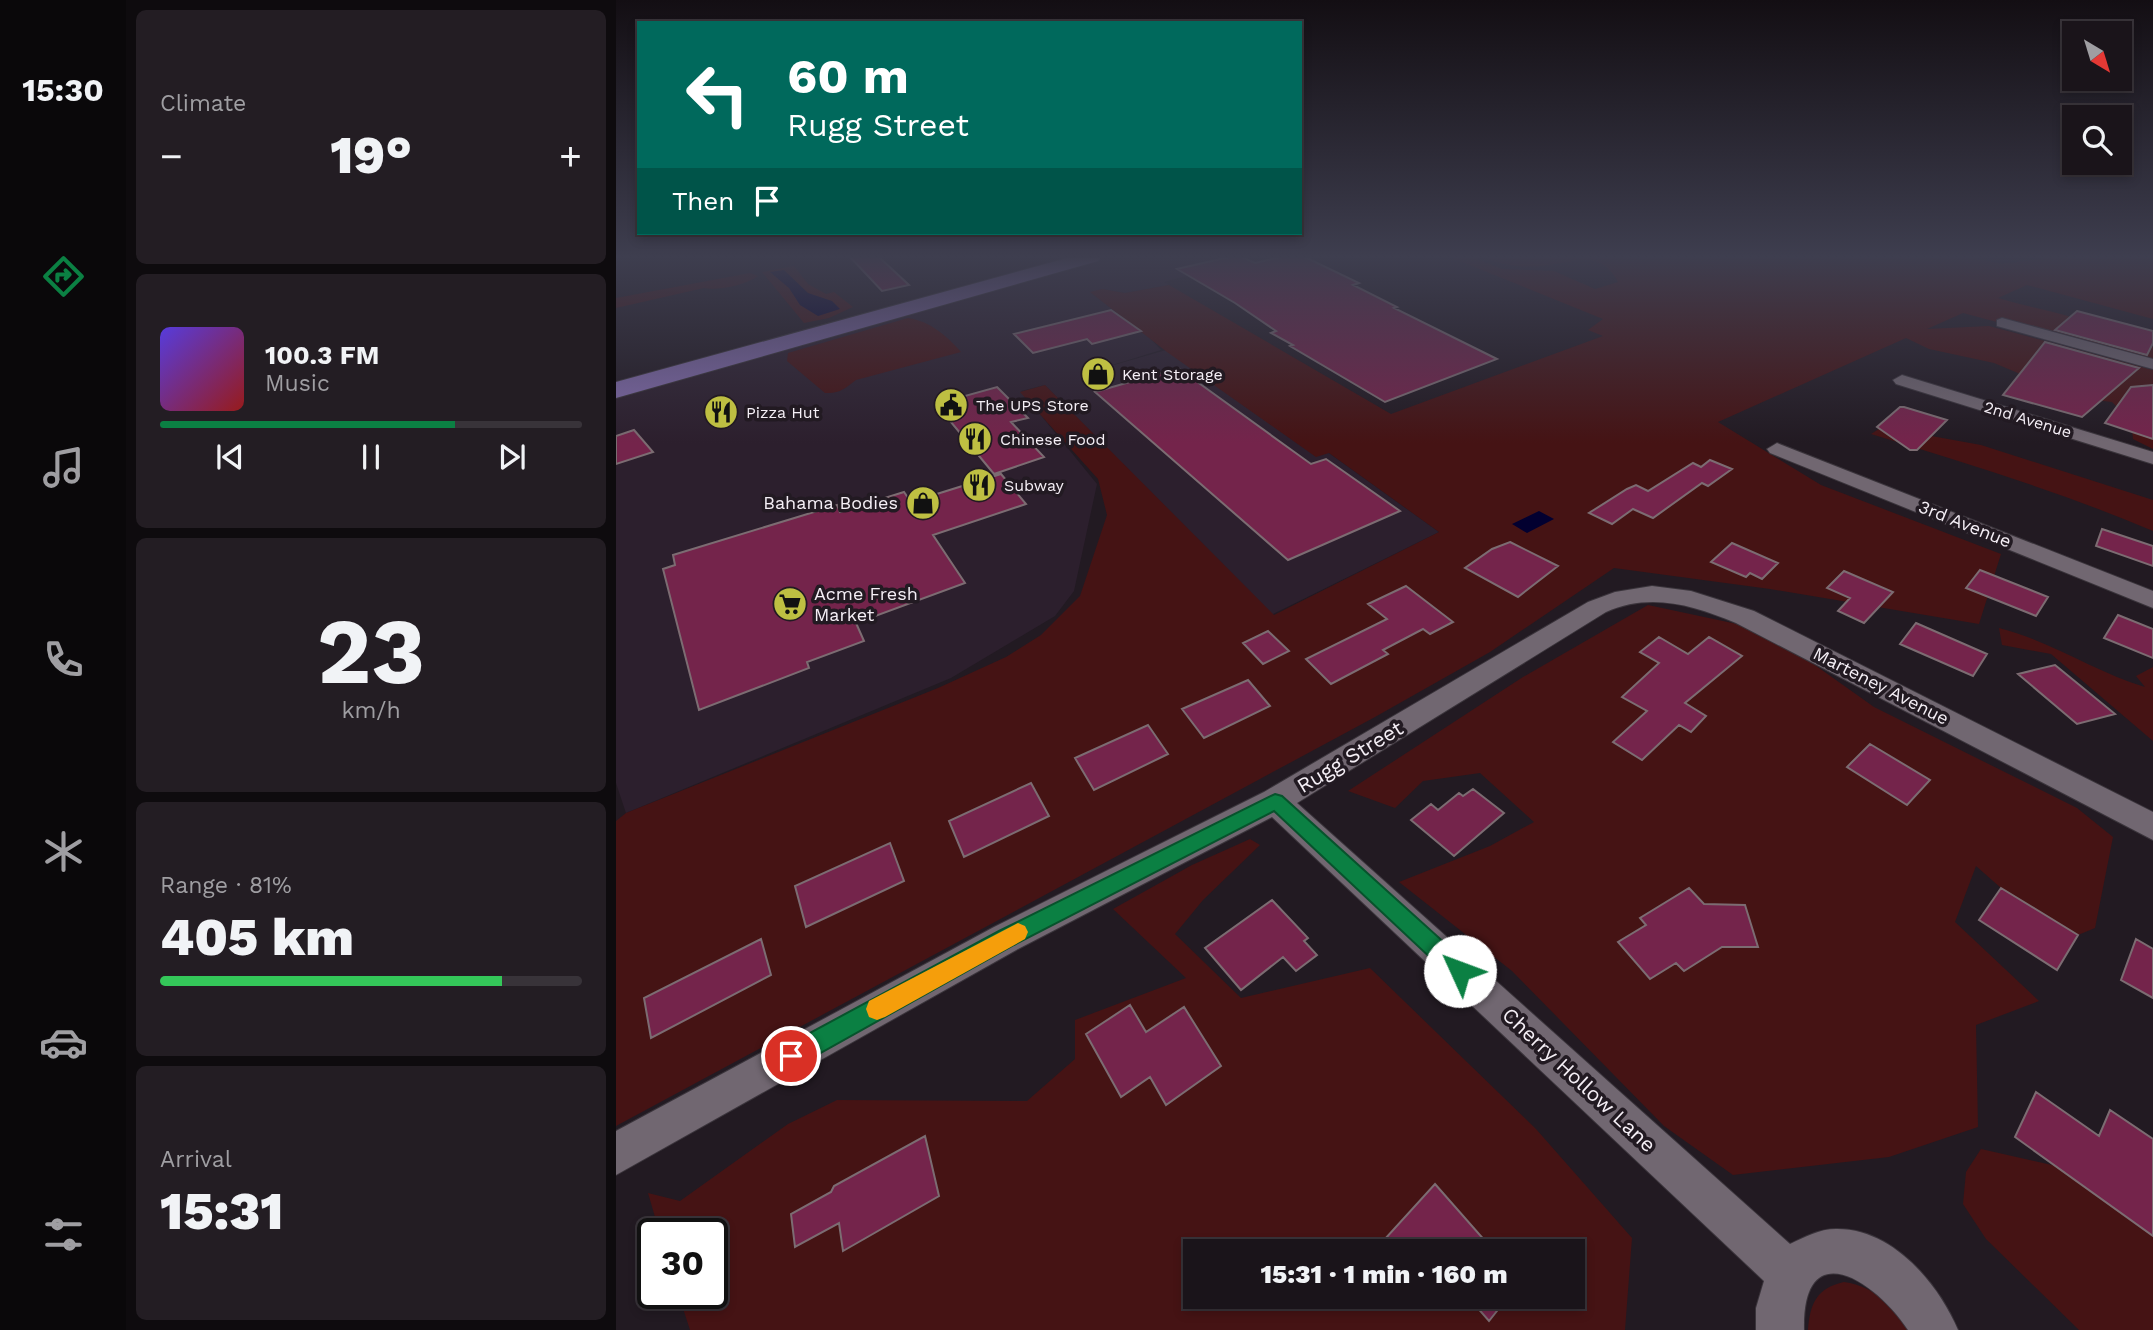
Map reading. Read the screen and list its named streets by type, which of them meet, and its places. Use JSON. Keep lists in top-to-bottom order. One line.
{"streets":{"street":["2nd Avenue","3rd Avenue","Marteney Avenue","Rugg Street","Cherry Hollow Lane"]},"crossings":[["Marteney Avenue","Rugg Street"],["Rugg Street","Cherry Hollow Lane"]],"places":{"shop":["Kent Storage","Bahama Bodies"],"public building":["The UPS Store"],"restaurant":["Pizza Hut","Chinese Food","Subway"],"supermarket":["Acme Fresh Market"]},"north":"bottom right","page":{"tabs":"15:30","tile":["Climate",["23","km/h"],["Range · 81%","405 km"],["Arrival","15:31"]],"turn":["60 m","Rugg Street"],"heat":["−","19°","+"],"then":"Then","song":["100.3 FM","Music"],"limit":"30","trip":"15:31 · 1 min · 160 m"}}
